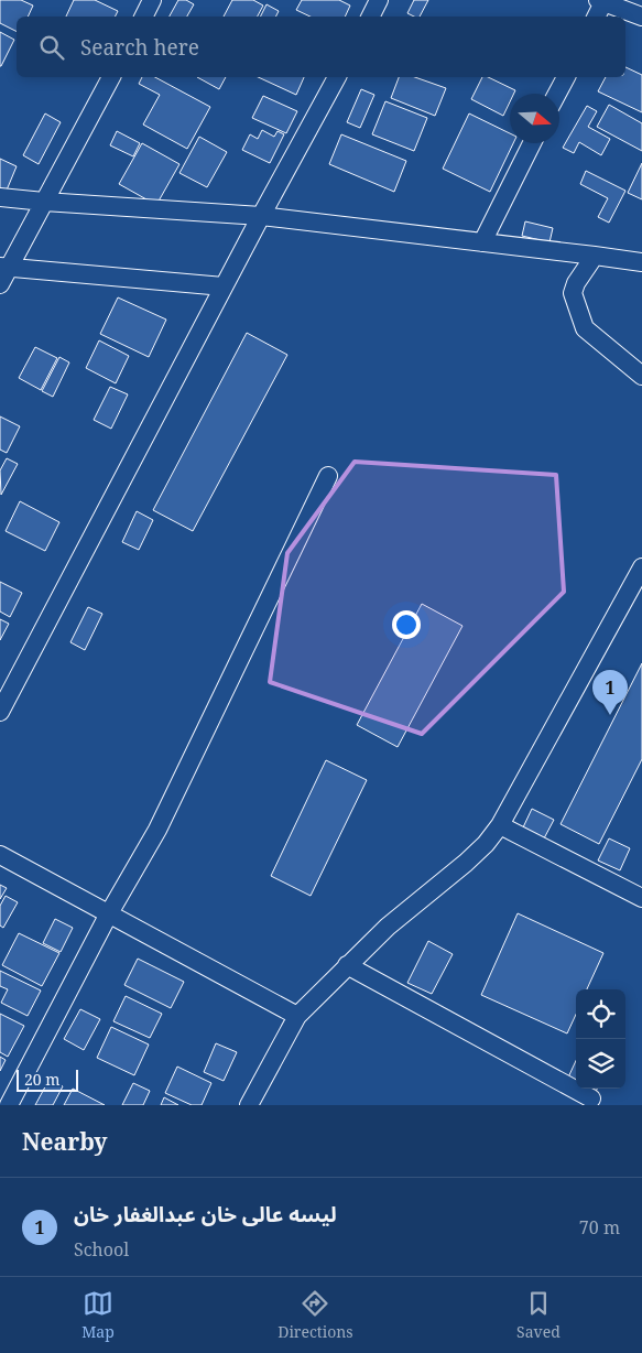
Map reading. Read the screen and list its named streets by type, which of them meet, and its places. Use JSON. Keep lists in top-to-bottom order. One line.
{"scale_bar":"20 m","north":"right","page":{"search":"Search here","pins":"1","scale":"20 m","heading":"Nearby","list":[{"mark":"1","name":"لیسه عالی خان عبدالغفار خان","note":"School","value":"70 m"}],"nav":["Map","Directions","Saved"]}}
